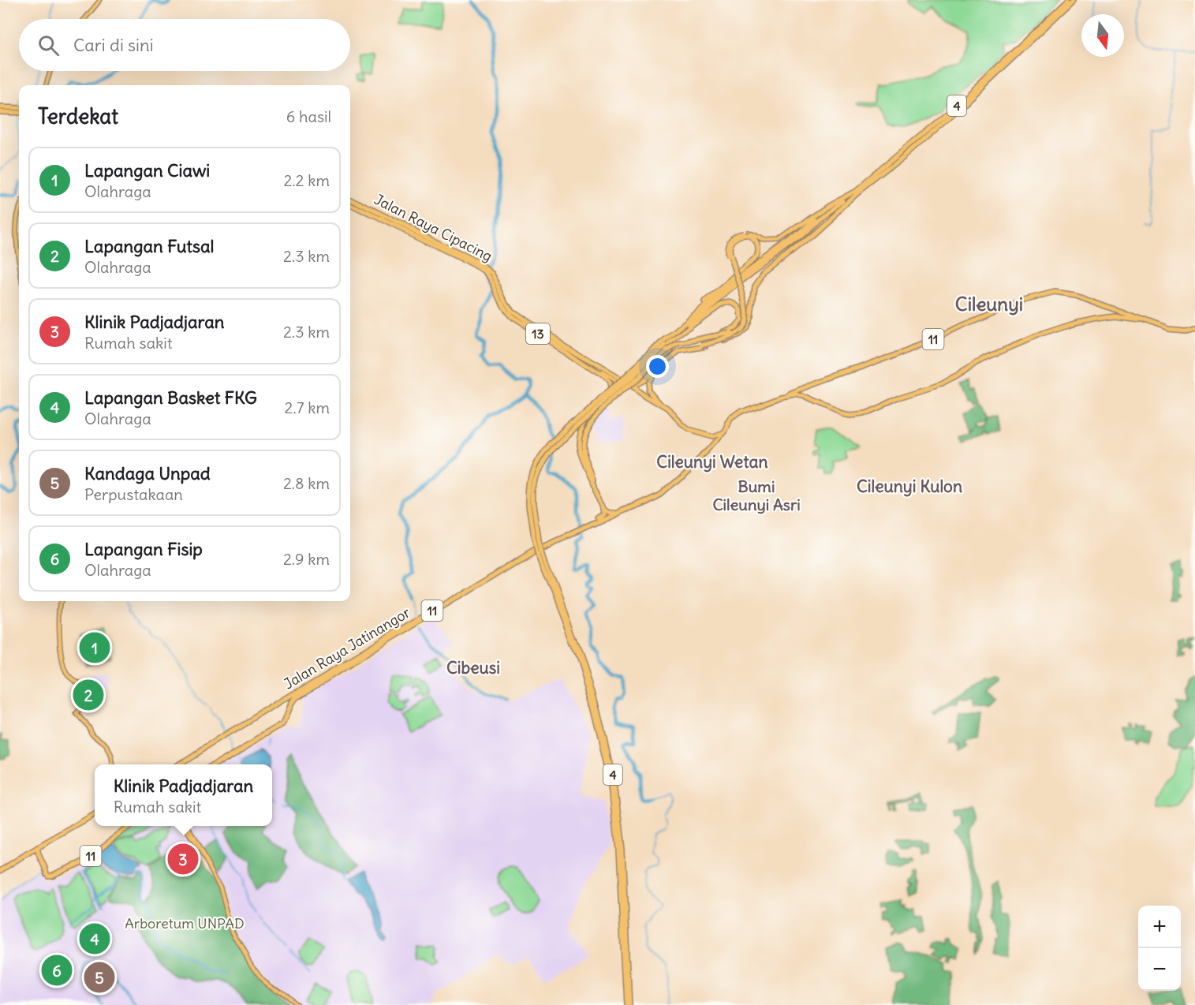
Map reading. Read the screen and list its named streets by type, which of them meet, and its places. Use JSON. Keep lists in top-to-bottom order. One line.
{"streets":{"highway":["4","Jalan Raya Cipacing","13","11","Jalan Raya Jatinangor"]},"crossings":[["11","Jalan Raya Jatinangor"]],"districts":["Cileunyi","Cileunyi Wetan","Bumi Cileunyi Asri","Cileunyi Kulon","Cibeusi"],"parks":["Arboretum UNPAD"],"north":"bottom","page":{"search":"Cari di sini","heading":["Terdekat","6 hasil"],"list":[{"mark":"1","name":"Lapangan Ciawi","note":"Olahraga","value":"2.2 km"},{"mark":"2","name":"Lapangan Futsal","note":"Olahraga","value":"2.3 km"},{"mark":"3","name":"Klinik Padjadjaran","note":"Rumah sakit","value":"2.3 km"},{"mark":"4","name":"Lapangan Basket FKG","note":"Olahraga","value":"2.7 km"},{"mark":"5","name":"Kandaga Unpad","note":"Perpustakaan","value":"2.8 km"},{"mark":"6","name":"Lapangan Fisip","note":"Olahraga","value":"2.9 km"}],"pins":["1","2","3","4","6","5"],"popup":["Klinik Padjadjaran","Rumah sakit"],"map_buttons":["+","−"]}}
